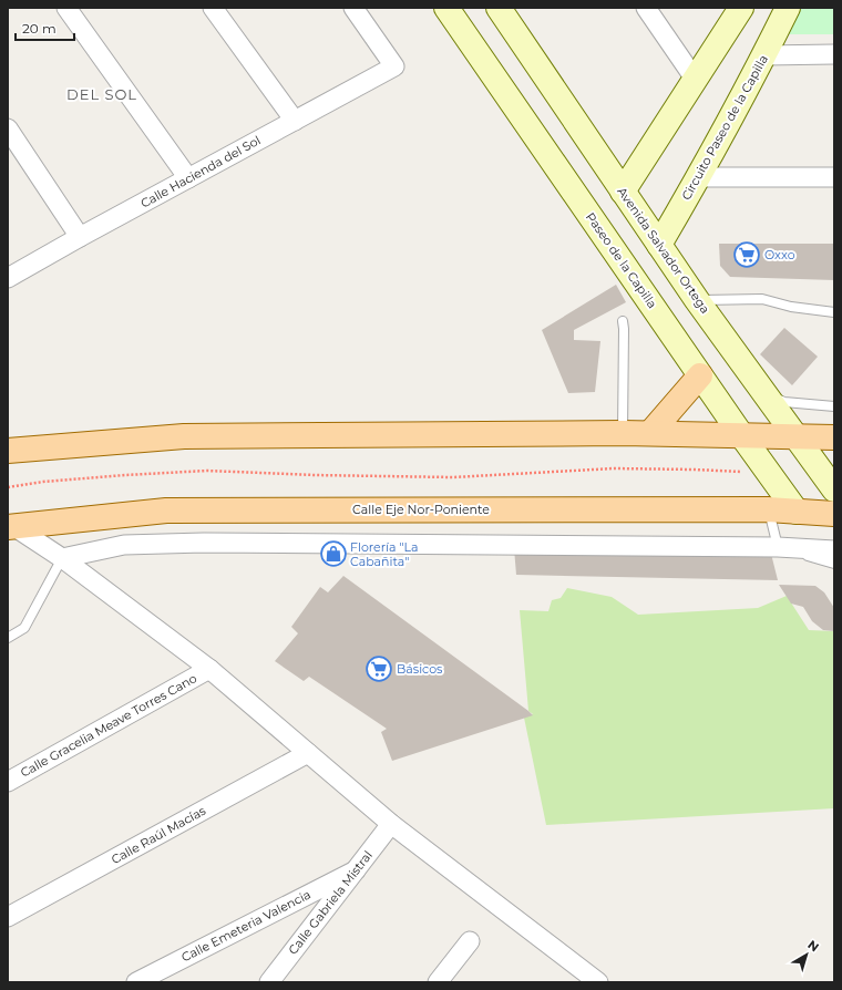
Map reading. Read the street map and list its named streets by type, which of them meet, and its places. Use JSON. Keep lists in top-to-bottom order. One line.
{"streets":{"main road":["Circuito Paseo de la Capilla","Avenida Salvador Ortega","Paseo de la Capilla","Calle Eje Nor-Poniente"],"street":["Calle Hacienda del Sol","Calle Gracelia Meave Torres Cano","Calle Raúl Macías","Calle Gabriela Mistral","Calle Emeteria Valencia"]},"crossings":[["Circuito Paseo de la Capilla","Avenida Salvador Ortega"],["Paseo de la Capilla","Calle Eje Nor-Poniente"],["Calle Gabriela Mistral","Calle Emeteria Valencia"]],"districts":["DEL SOL"],"places":{"supermarket":["Oxxo","Básicos"],"shop":["Florería \"La Cabañita\""]},"scale_bar":"20 m","north":"top right"}
